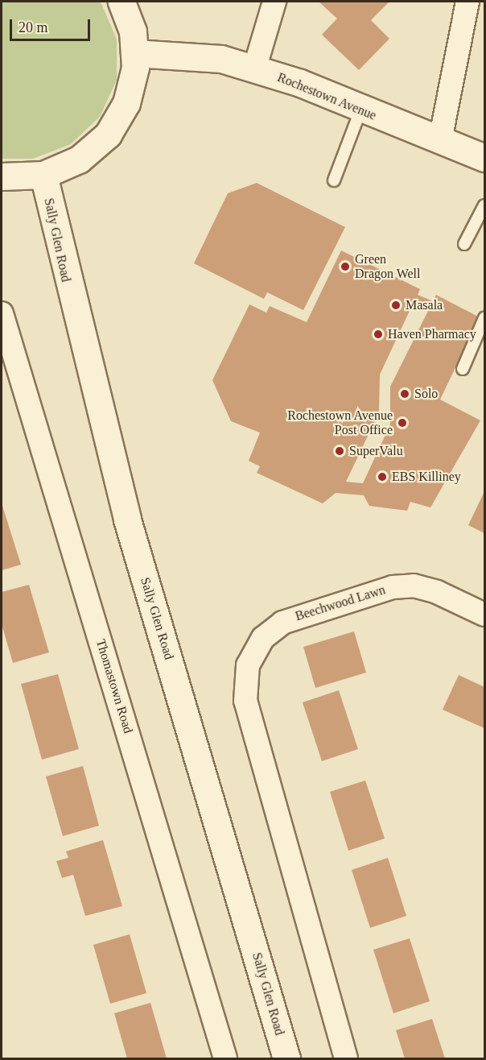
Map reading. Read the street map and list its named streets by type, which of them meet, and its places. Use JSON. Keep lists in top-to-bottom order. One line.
{"streets":{"main road":["Rochestown Avenue","Sally Glen Road"],"street":["Beechwood Lawn","Thomastown Road"]},"places":["Green Dragon Well","Masala","Haven Pharmacy","Solo","Rochestown Avenue Post Office","SuperValu","EBS Killiney"],"scale_bar":"20 m"}
